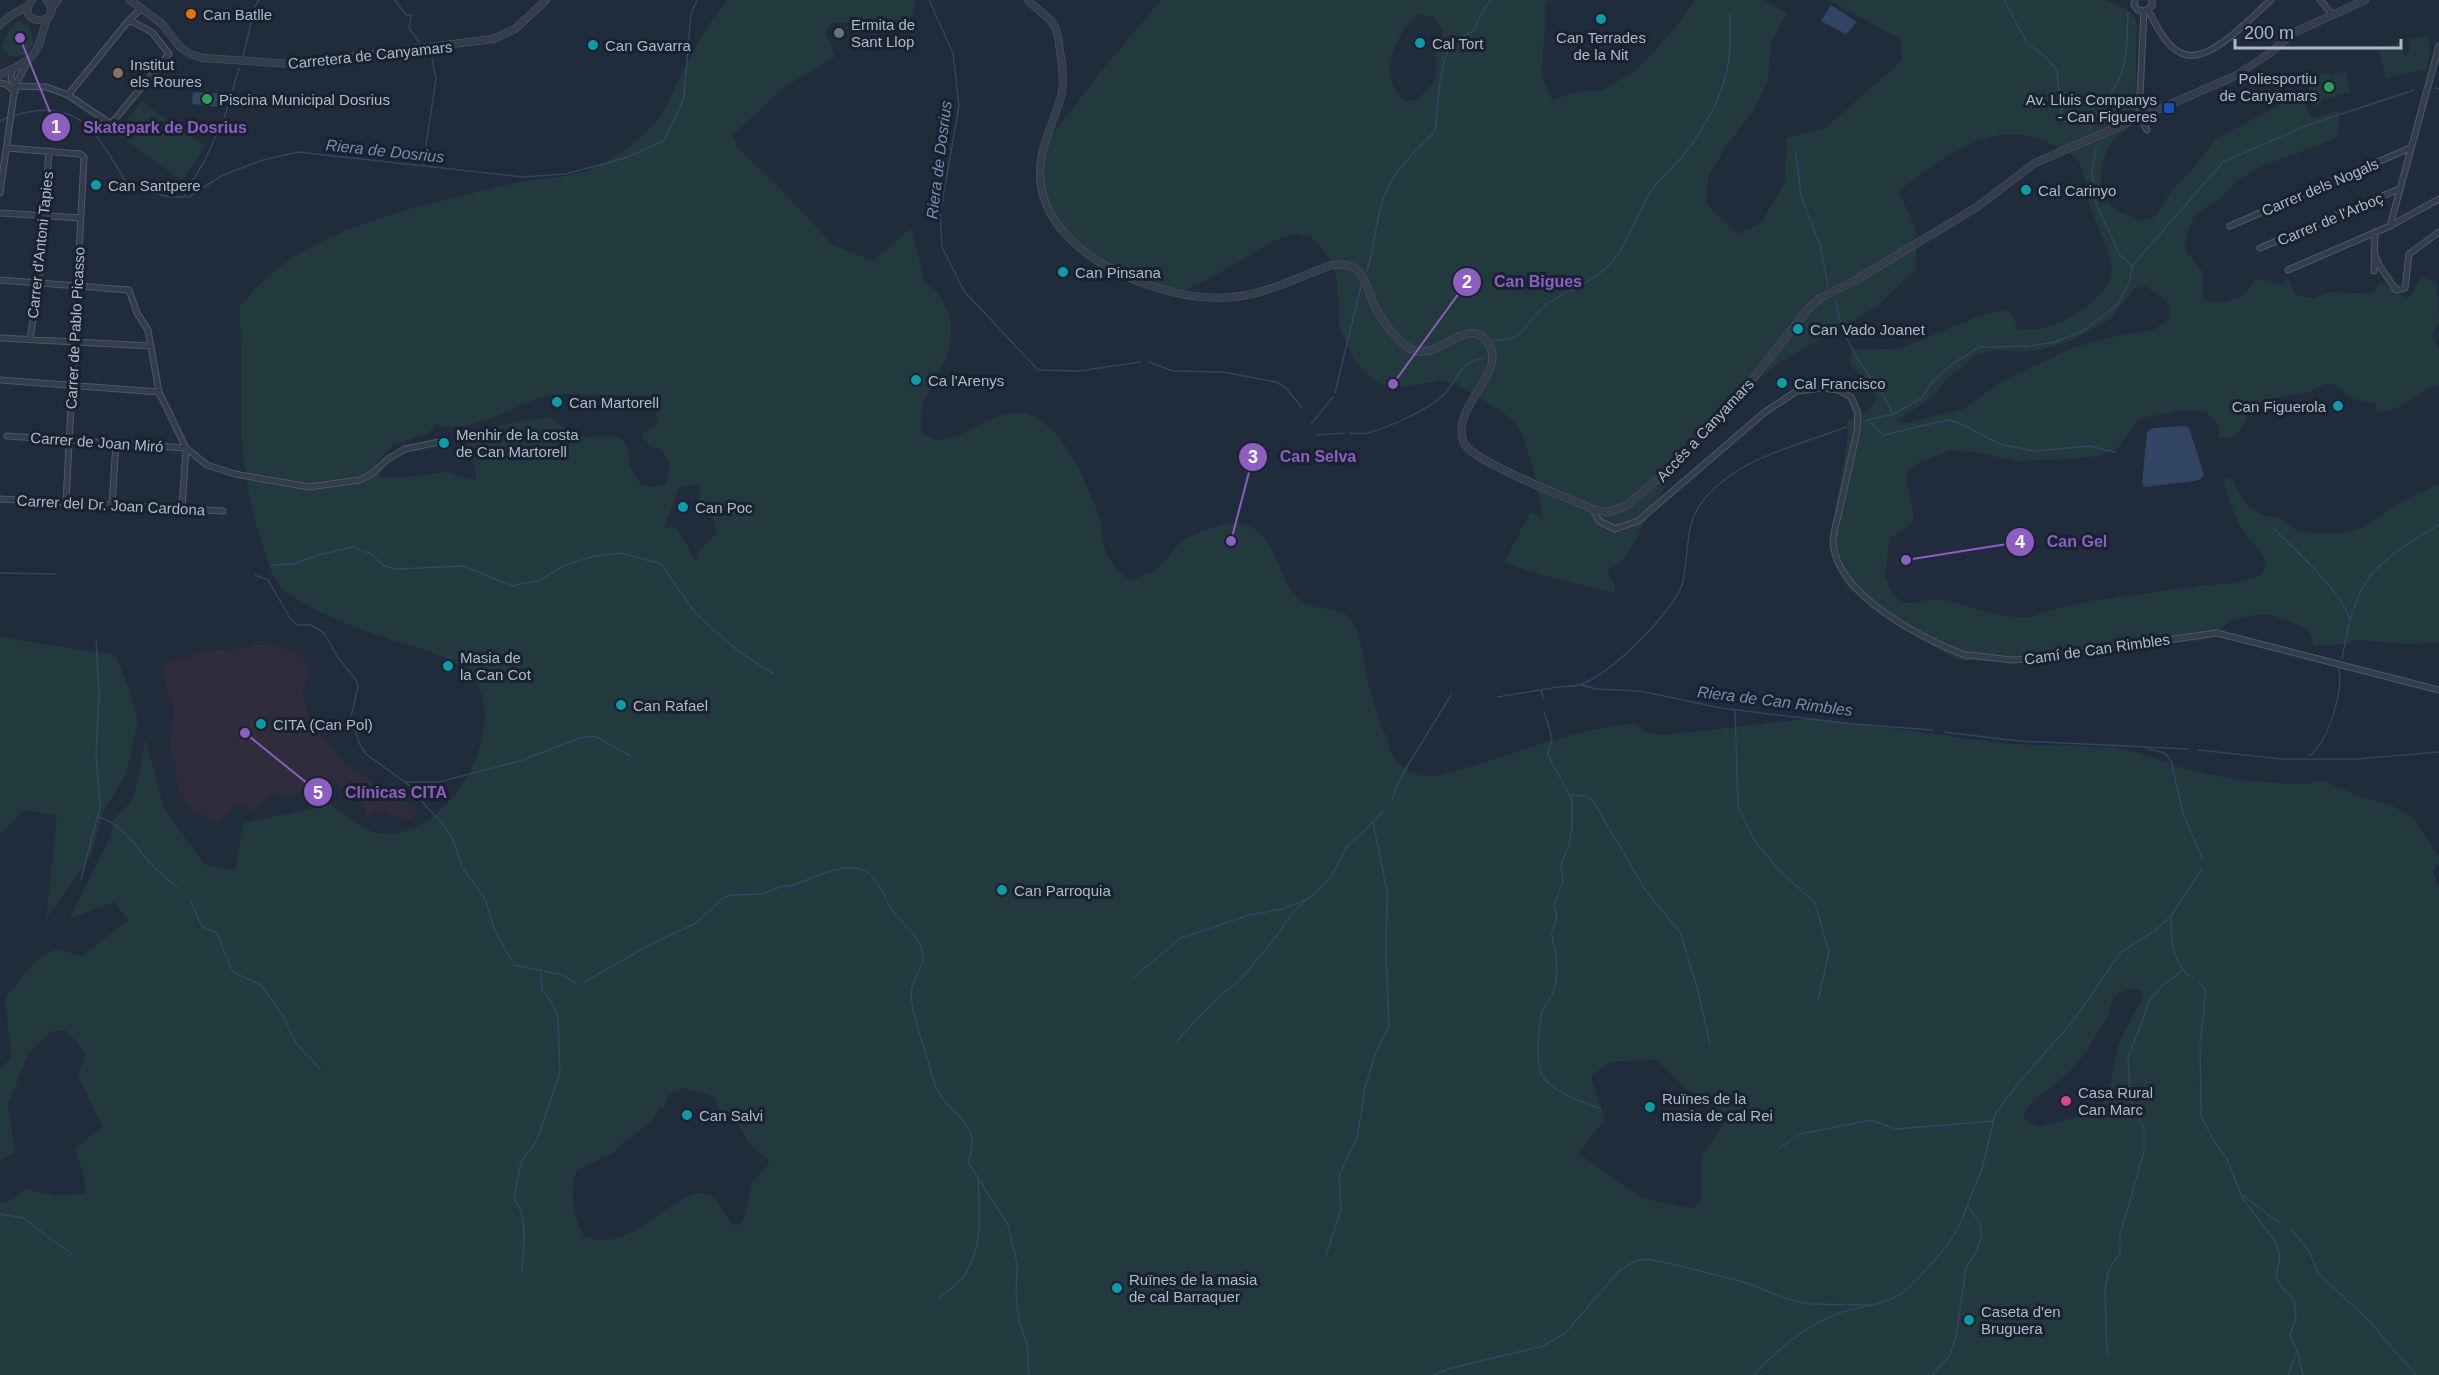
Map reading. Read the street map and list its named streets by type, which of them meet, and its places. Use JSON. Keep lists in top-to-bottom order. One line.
{"streets":{"street":["Carretera de Canyamars","Carrer dels Nogals","Carrer de l'Arboç","Carrer d'Antoni Tapies","Carrer de Pablo Picasso","Accés a Canyamars","Carrer de Joan Miró","Carrer del Dr. Joan Cardona","Camí de Can Rimbles"]},"crossings":[["Carrer d'Antoni Tapies","Carrer de Pablo Picasso"],["Carrer de Pablo Picasso","Carrer de Joan Miró"],["Carrer de Pablo Picasso","Carrer del Dr. Joan Cardona"],["Accés a Canyamars","Camí de Can Rimbles"]],"water":["Riera de Dosrius","Riera de Can Rimbles"],"places":{"other":["Can Batlle","Can Terrades de la Nit","Ermita de Sant Llop","Skatepark de Dosrius","Cal Tort","Can Gavarra","Institut els Roures","Poliesportiu de Canyamars","Piscina Municipal Dosrius","Can Santpere","Cal Carinyo","Can Pinsana","Can Vado Joanet","Ca l'Arenys","Cal Francisco","Can Bigues","Can Martorell","Can Figuerola","Menhir de la costa de Can Martorell","Can Poc","Can Selva","Can Gel","Masia de la Can Cot","Can Rafael","CITA (Can Pol)","Clínicas CITA","Can Parroquia","Casa Rural Can Marc","Ruïnes de la masia de cal Rei","Can Salvi","Ruïnes de la masia de cal Barraquer","Caseta d'en Bruguera"],"transit":["Av. Lluis Companys - Can Figueres"]},"scale_bar":"200 m"}
